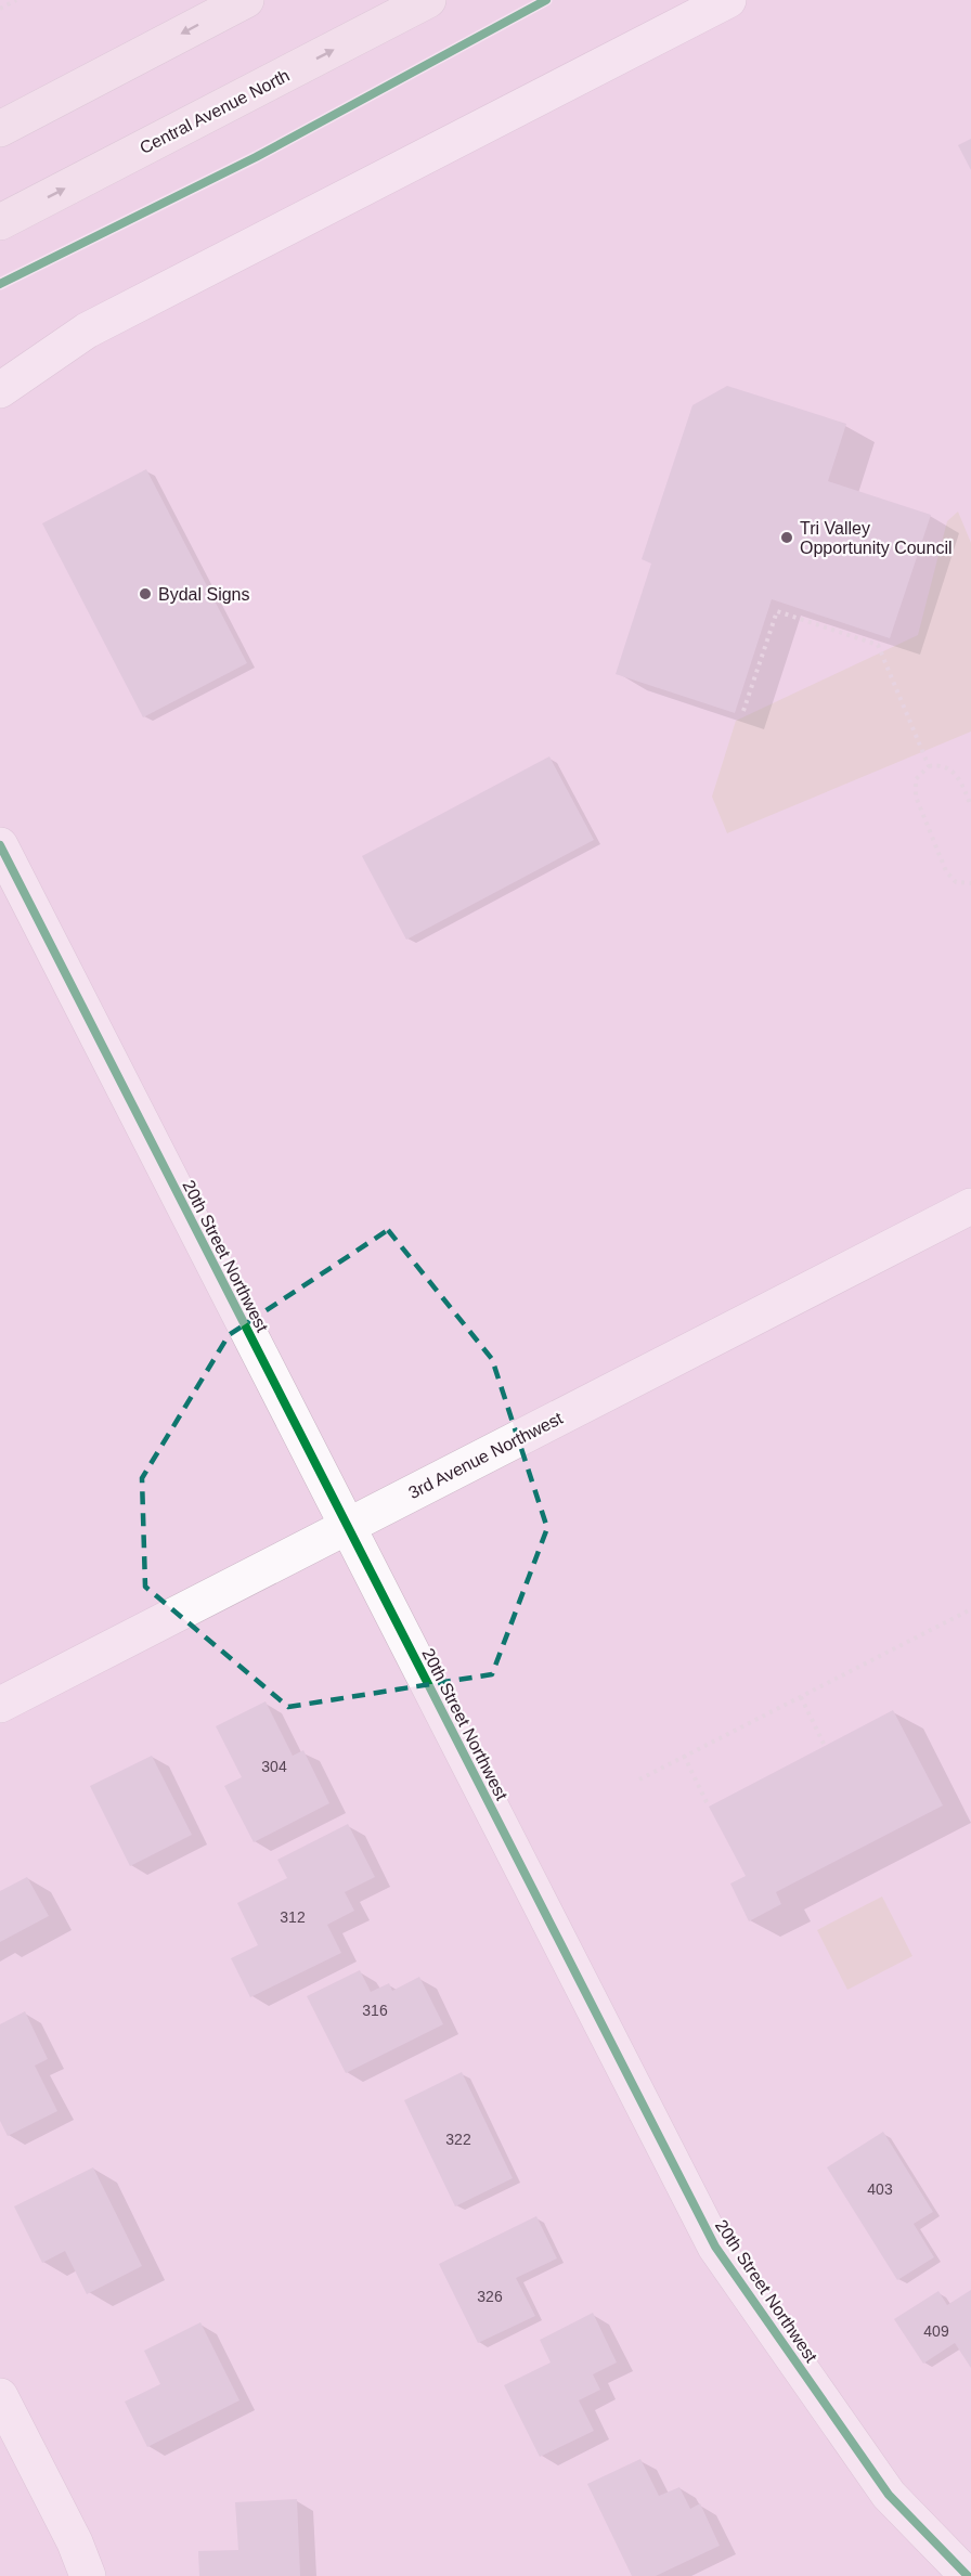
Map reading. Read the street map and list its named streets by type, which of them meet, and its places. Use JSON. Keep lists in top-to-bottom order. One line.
{"streets":{"main road":["Central Avenue North"],"street":["20th Street Northwest","3rd Avenue Northwest"]},"crossings":[["20th Street Northwest","3rd Avenue Northwest"]],"places":["Tri Valley Opportunity Council","Bydal Signs"],"house_numbers":["304","312","316","322","403","326","409"]}
